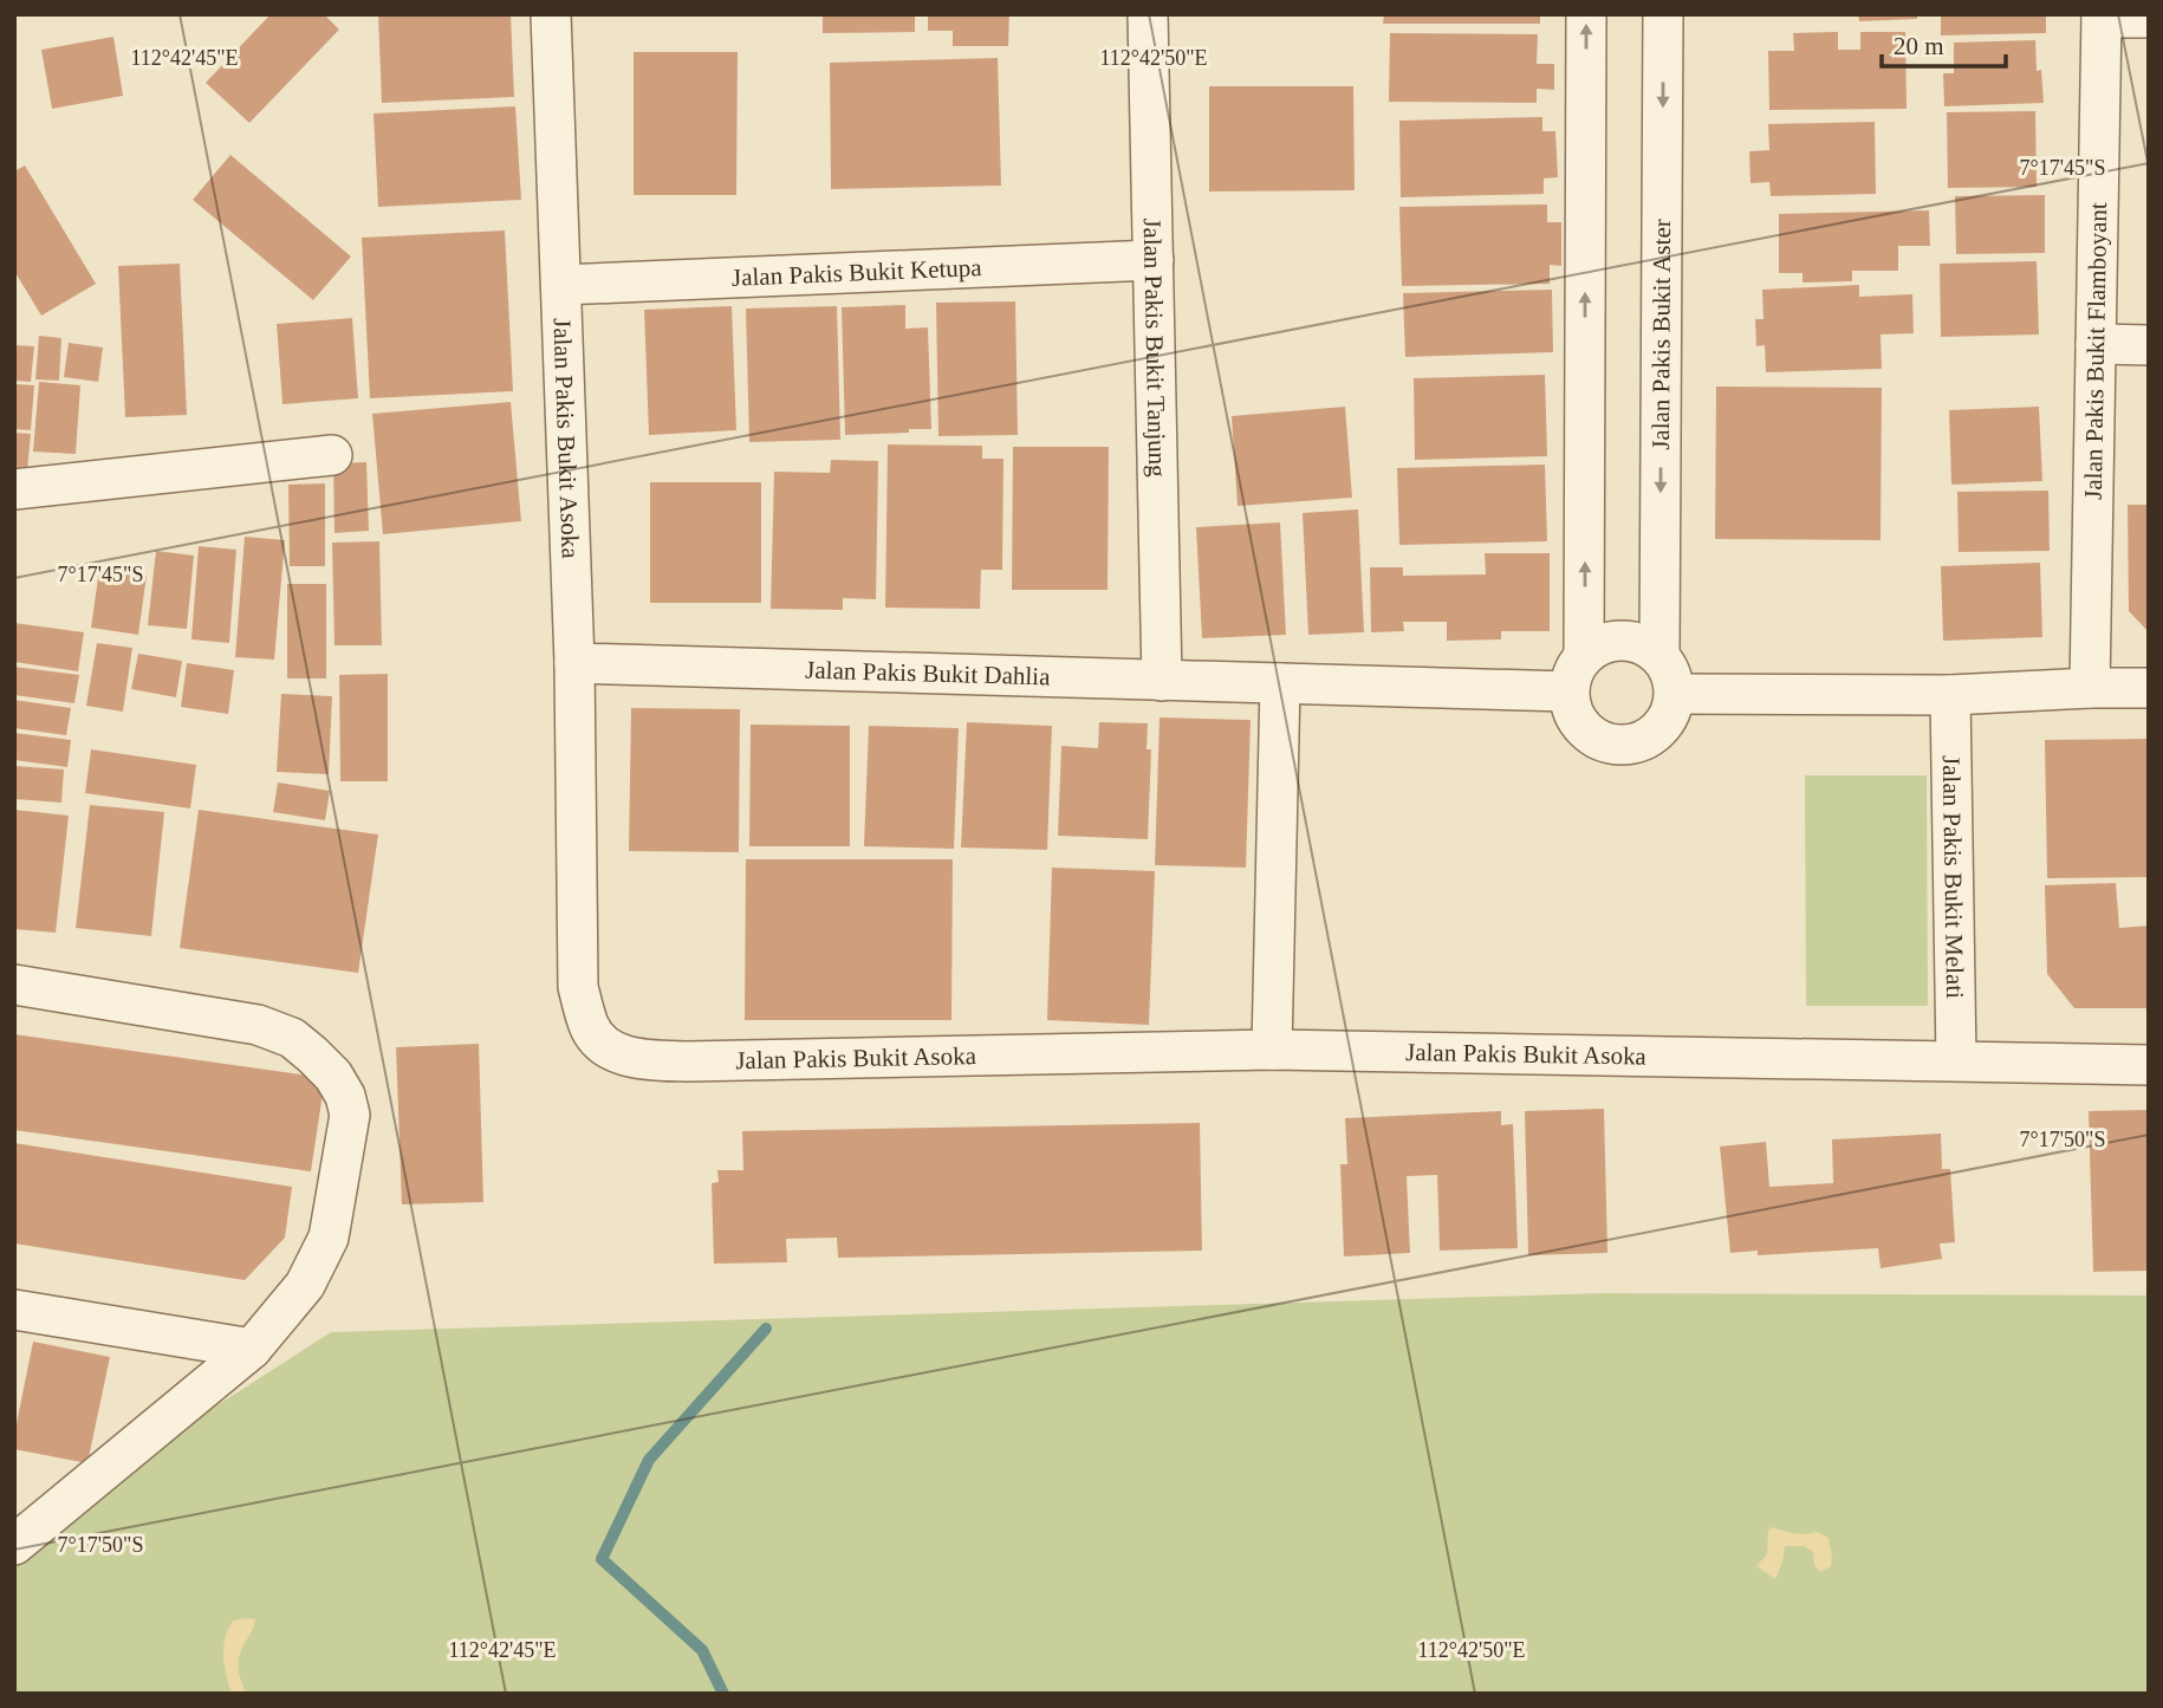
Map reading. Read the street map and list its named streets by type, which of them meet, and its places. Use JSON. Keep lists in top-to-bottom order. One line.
{"streets":{"street":["Jalan Pakis Bukit Ketupa","Jalan Pakis Bukit Aster","Jalan Pakis Bukit Tanjung","Jalan Pakis Bukit Flamboyant","Jalan Pakis Bukit Asoka","Jalan Pakis Bukit Dahlia","Jalan Pakis Bukit Melati"]},"crossings":[["Jalan Pakis Bukit Ketupa","Jalan Pakis Bukit Tanjung"],["Jalan Pakis Bukit Ketupa","Jalan Pakis Bukit Asoka"],["Jalan Pakis Bukit Aster","Jalan Pakis Bukit Dahlia"],["Jalan Pakis Bukit Tanjung","Jalan Pakis Bukit Dahlia"],["Jalan Pakis Bukit Asoka","Jalan Pakis Bukit Dahlia"],["Jalan Pakis Bukit Asoka","Jalan Pakis Bukit Melati"]],"scale_bar":"20 m","coordinates":["112°42'45\"E","112°42'50\"E","7°17'45\"S","7°17'50\"S"]}
